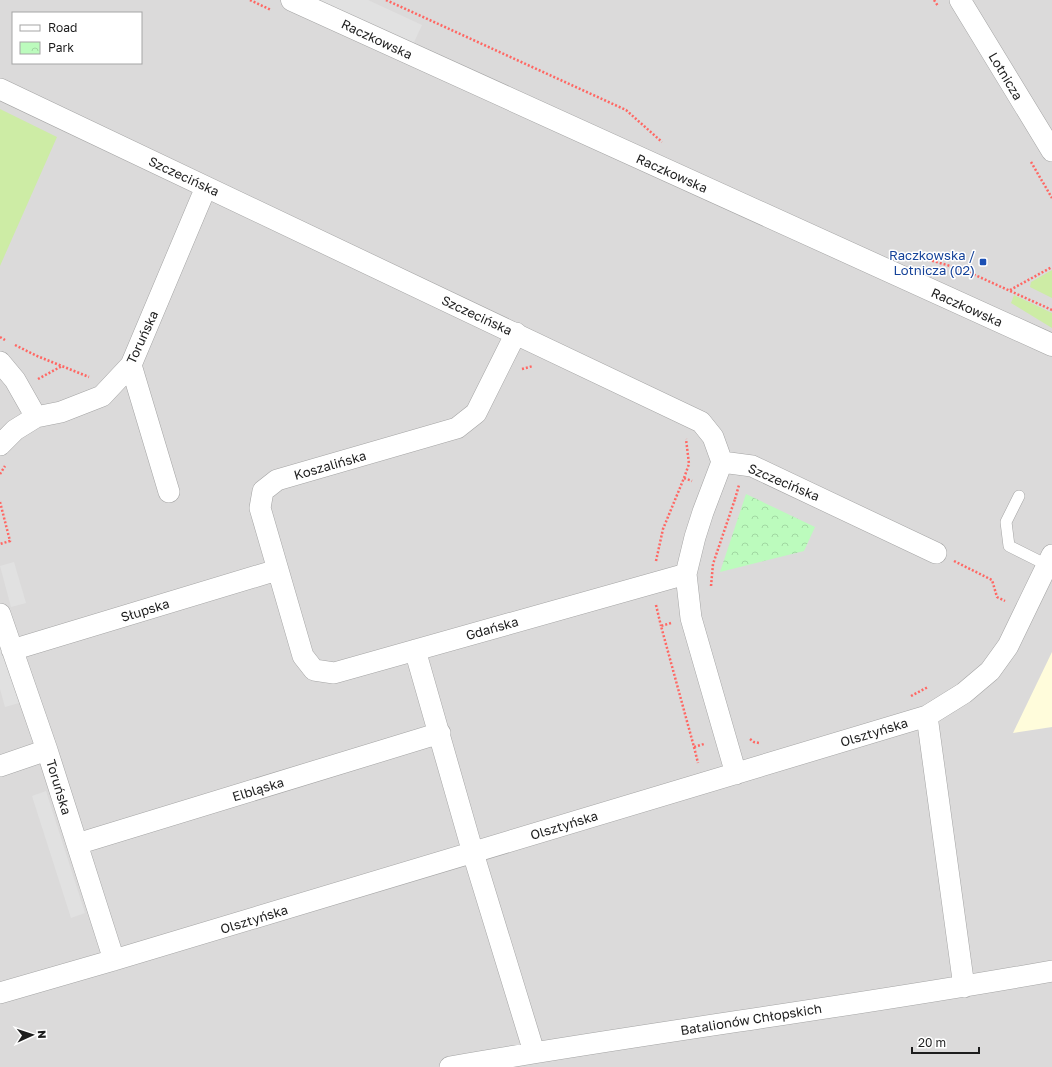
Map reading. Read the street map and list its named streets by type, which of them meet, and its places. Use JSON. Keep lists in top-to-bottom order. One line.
{"streets":{"street":["Raczkowska","Lotnicza","Szczecińska","Toruńska","Koszalińska","Słupska","Gdańska","Olsztyńska","Elbląska","Batalionów Chłopskich"]},"crossings":[["Szczecińska","Toruńska"],["Szczecińska","Koszalińska"],["Toruńska","Słupska"],["Toruńska","Olsztyńska"],["Toruńska","Elbląska"],["Koszalińska","Słupska"],["Koszalińska","Gdańska"]],"places":{"transit":["Raczkowska / Lotnicza (02)"]},"legend":["Road","Park"],"scale_bar":"20 m","north":"right"}
